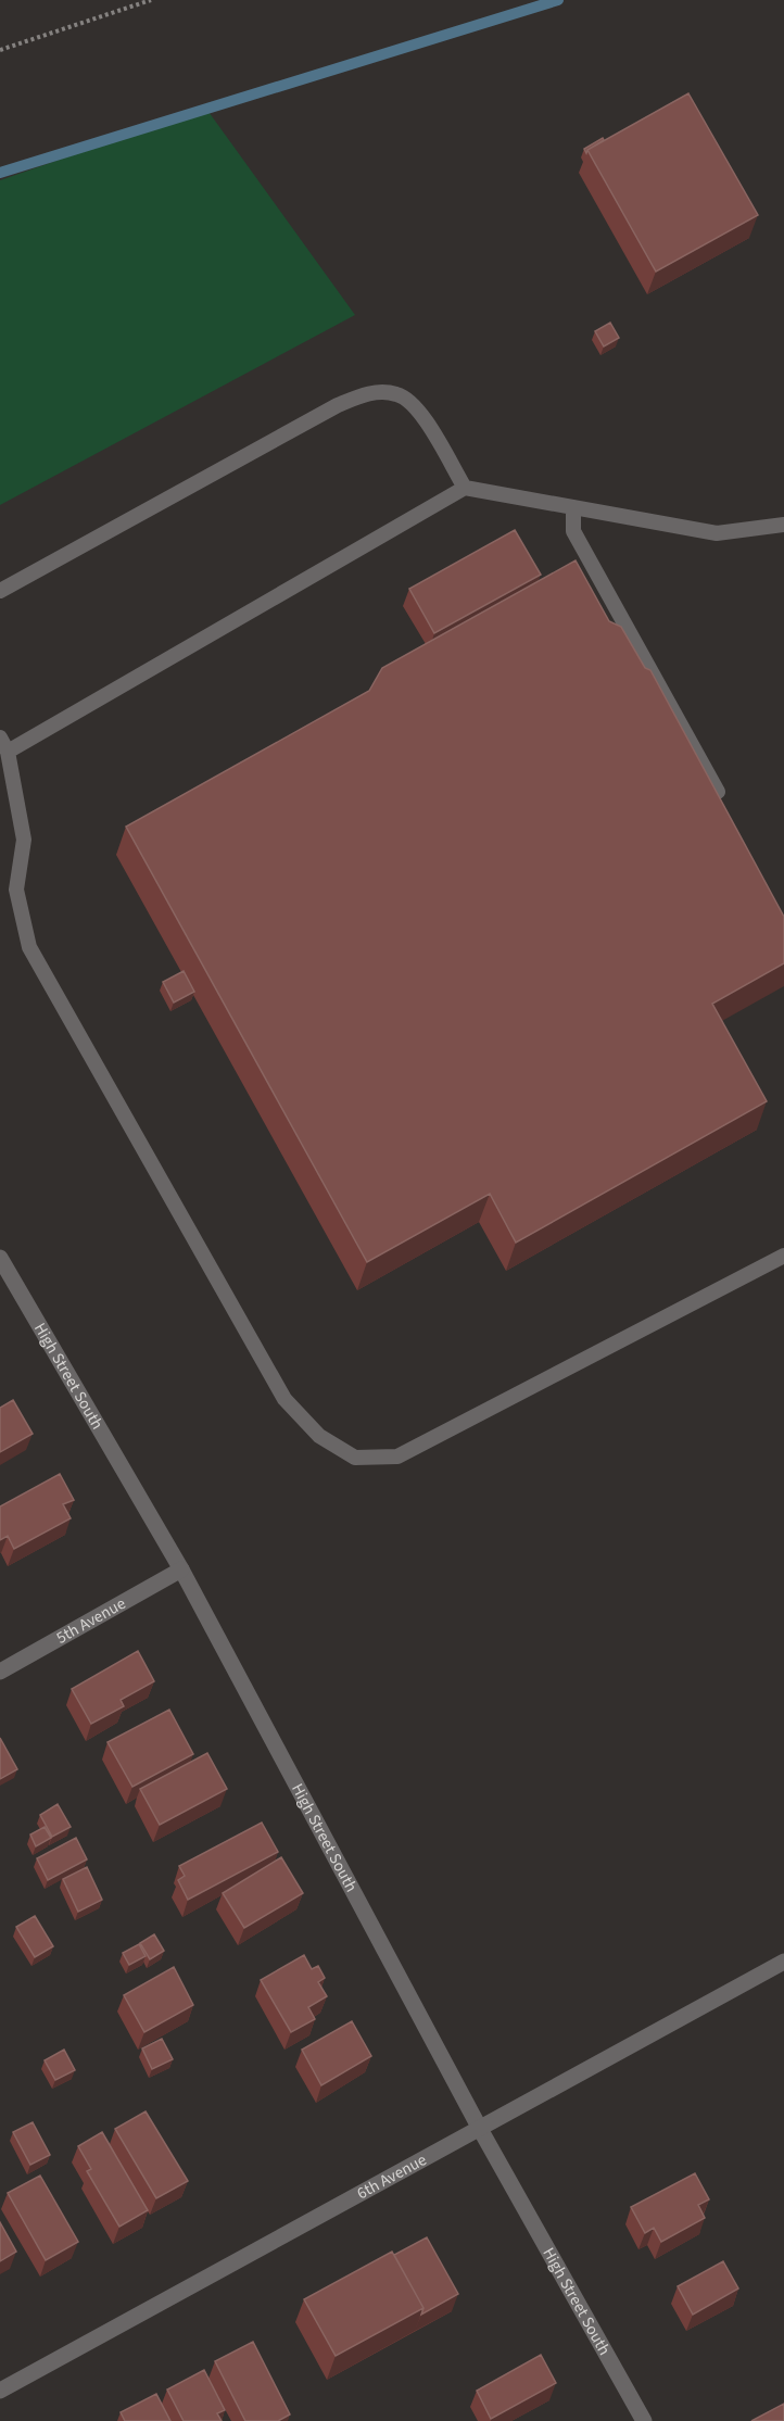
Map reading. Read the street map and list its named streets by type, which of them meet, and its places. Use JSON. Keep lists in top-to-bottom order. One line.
{"streets":{"street":["High Street South","5th Avenue","6th Avenue"]},"crossings":[["High Street South","5th Avenue"],["High Street South","6th Avenue"]]}
